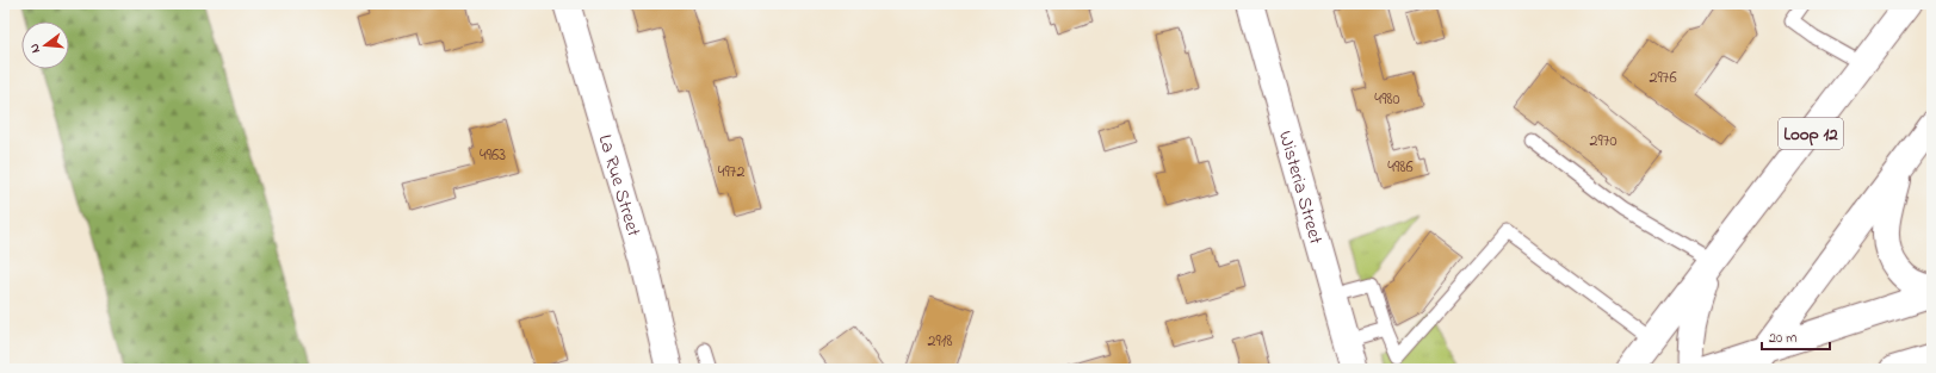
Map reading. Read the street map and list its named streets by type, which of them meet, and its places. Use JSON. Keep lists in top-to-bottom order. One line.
{"streets":{"main road":["Loop 12","La Rue Street","Wisteria Street"]},"house_numbers":["2976","4980","2970","4963","4986","4972","2918"],"scale_bar":"20 m","north":"left"}
